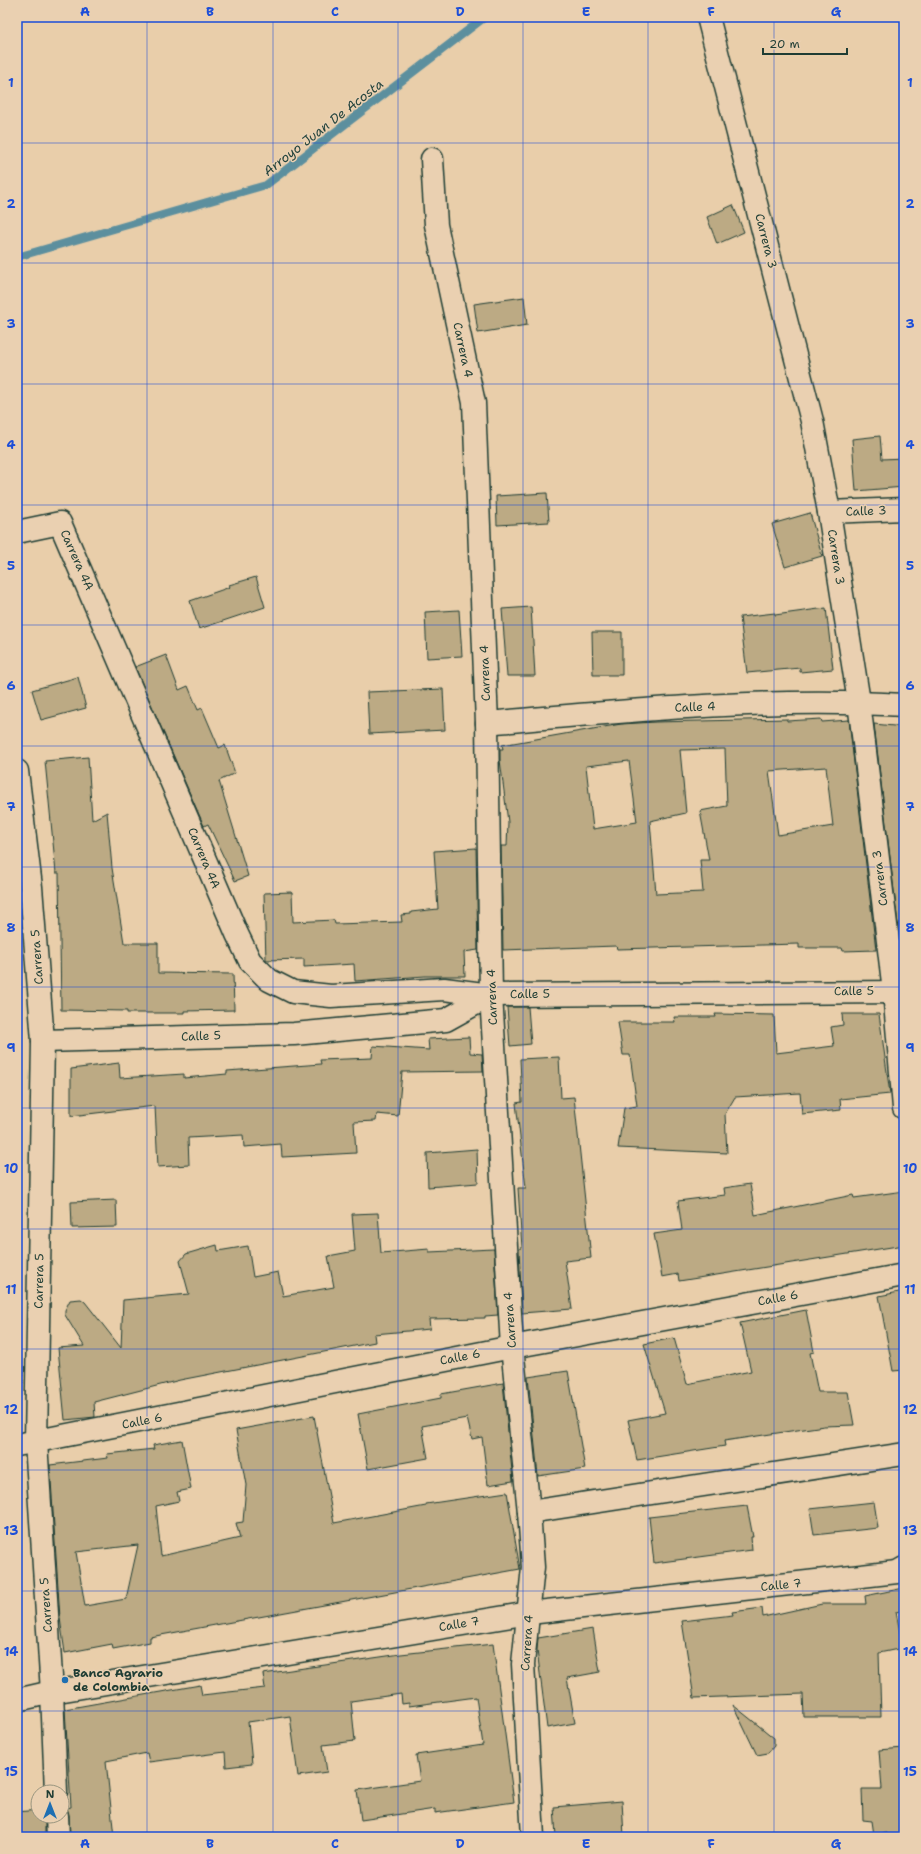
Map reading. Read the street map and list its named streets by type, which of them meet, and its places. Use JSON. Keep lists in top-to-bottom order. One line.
{"streets":{"street":["Carrera 3","Carrera 4","Calle 3","Carrera 4A","Calle 4","Carrera 5","Calle 5","Calle 6","Calle 7"]},"crossings":[["Carrera 3","Calle 3"],["Carrera 3","Calle 4"],["Carrera 3","Calle 5"],["Carrera 4","Carrera 4A"],["Carrera 4","Calle 4"],["Carrera 4","Calle 5"],["Carrera 4","Calle 6"],["Carrera 4","Calle 7"],["Carrera 4A","Calle 5"],["Carrera 5","Calle 5"],["Carrera 5","Calle 6"],["Carrera 5","Calle 7"]],"water":["Arroyo Juan De Acosta"],"places":["Banco Agrario de Colombia"],"scale_bar":"20 m","north":"top","grid":{"columns":["A","B","C","D","E","F","G"],"rows":["1","2","3","4","5","6","7","8","9","10","11","12","13","14","15"]}}
